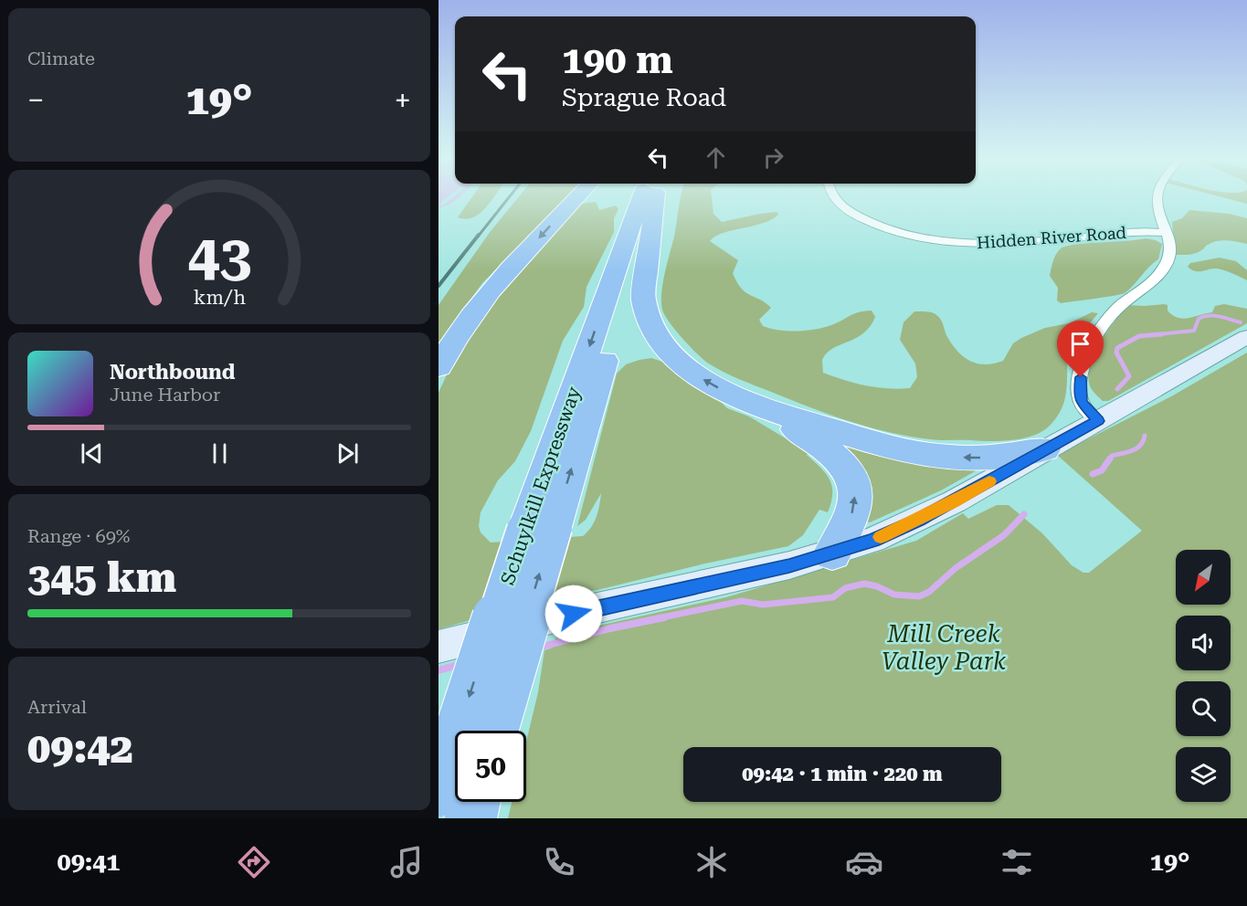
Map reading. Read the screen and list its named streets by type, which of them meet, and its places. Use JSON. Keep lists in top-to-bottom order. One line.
{"streets":{"highway":["Schuylkill Expressway"],"street":["Hidden River Road"]},"parks":["Mill Creek Valley Park"],"north":"bottom left","page":{"tile":["Climate",["Range · 69%","345 km"],["Arrival","09:42"]],"turn":["190 m","Sprague Road"],"heat":["−","19°","+"],"song":["Northbound","June Harbor"],"limit":"50","trip":"09:42 · 1 min · 220 m","tabs":["09:41","19°"],"gauge":["43","km/h"]}}
